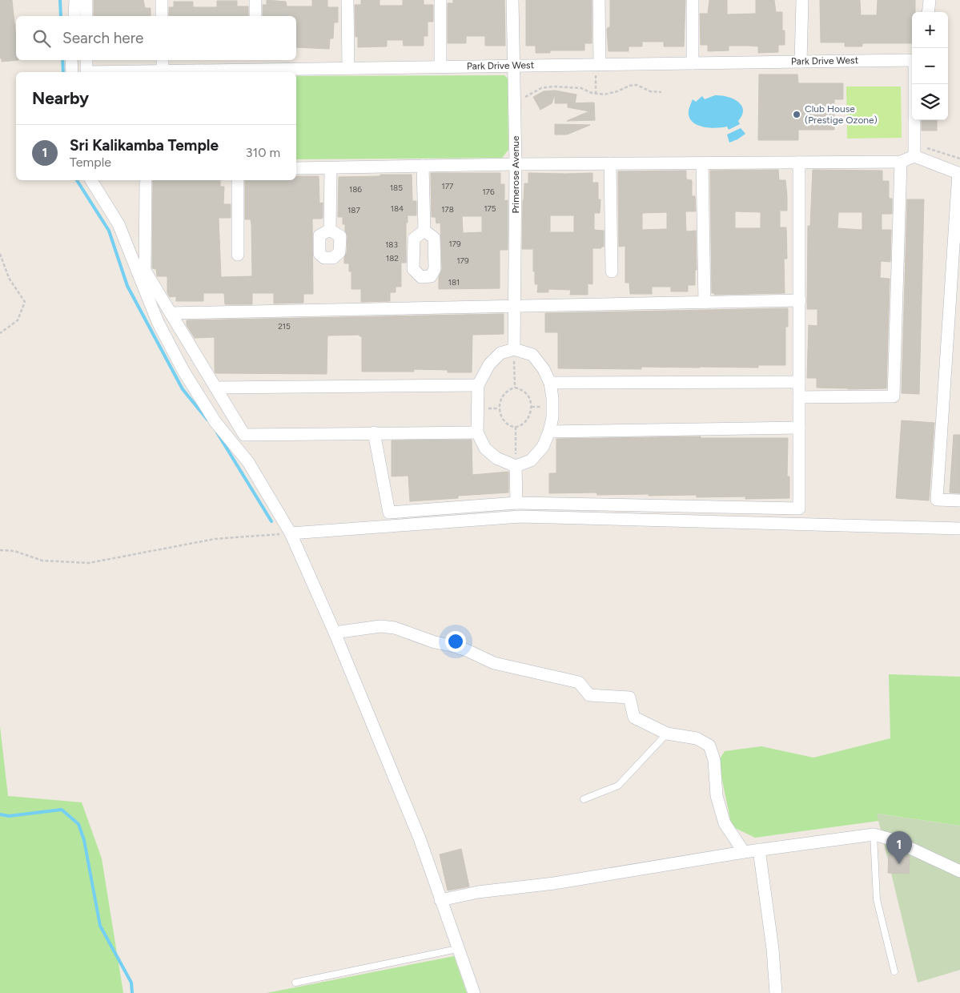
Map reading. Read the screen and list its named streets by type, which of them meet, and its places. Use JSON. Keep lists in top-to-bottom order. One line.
{"streets":{"street":["Park Drive West","Primerose Avenue"]},"crossings":[["Park Drive West","Primerose Avenue"]],"places":["Club House (Prestige Ozone)"],"house_numbers":["177","185","186","176","184","175","178","187","179","183","182","179","181","215"],"page":{"map_buttons":["+","−"],"search":"Search here","heading":"Nearby","list":[{"mark":"1","name":"Sri Kalikamba Temple","note":"Temple","value":"310 m"}],"pins":"1"}}
